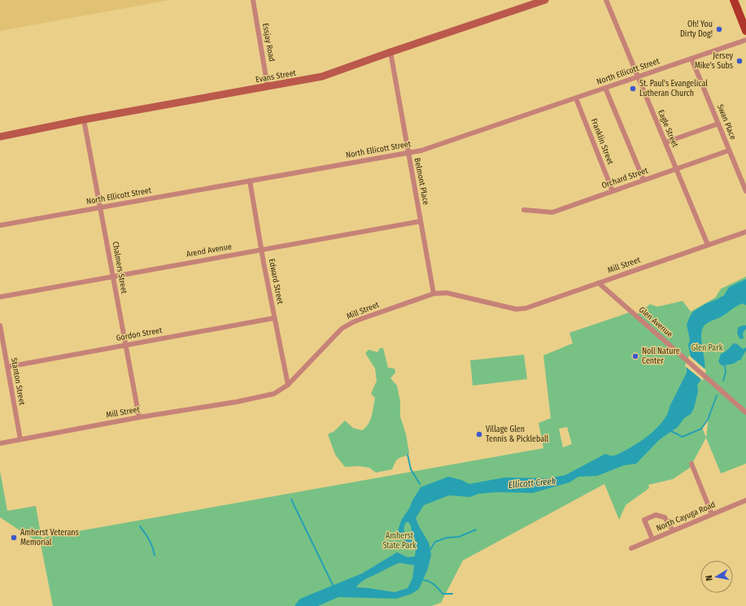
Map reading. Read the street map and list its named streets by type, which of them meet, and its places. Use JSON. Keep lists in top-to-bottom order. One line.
{"streets":{"street":["Essjay Road","North Ellicott Street","Evans Street","Swan Place","Eagle Street","Franklin Street","Orchard Street","Belmont Place","Arend Avenue","Mill Street","Chalmers Street","Edward Street","Glen Avenue","Gordon Street","Stanton Street","North Cayuga Road"]},"crossings":[["Essjay Road","Evans Street"],["North Ellicott Street","Swan Place"],["North Ellicott Street","Eagle Street"],["North Ellicott Street","Franklin Street"],["North Ellicott Street","Belmont Place"],["North Ellicott Street","Chalmers Street"],["North Ellicott Street","Edward Street"],["Evans Street","Belmont Place"],["Evans Street","Chalmers Street"],["Swan Place","Orchard Street"],["Eagle Street","Orchard Street"],["Eagle Street","Mill Street"],["Franklin Street","Orchard Street"],["Belmont Place","Arend Avenue"],["Belmont Place","Mill Street"],["Arend Avenue","Chalmers Street"],["Arend Avenue","Edward Street"],["Mill Street","Chalmers Street"],["Mill Street","Edward Street"],["Mill Street","Glen Avenue"],["Mill Street","Stanton Street"],["Chalmers Street","Gordon Street"],["Edward Street","Gordon Street"],["Gordon Street","Stanton Street"]],"water":["Ellicott Creek"],"parks":["Glen Park","Amherst State Park"],"places":["Oh! You Dirty Dog!","Jersey Mike's Subs","St. Paul's Evangelical Lutheran Church","Noll Nature Center","Village Glen Tennis & Pickleball","Amherst Veterans Memorial"],"north":"left"}
